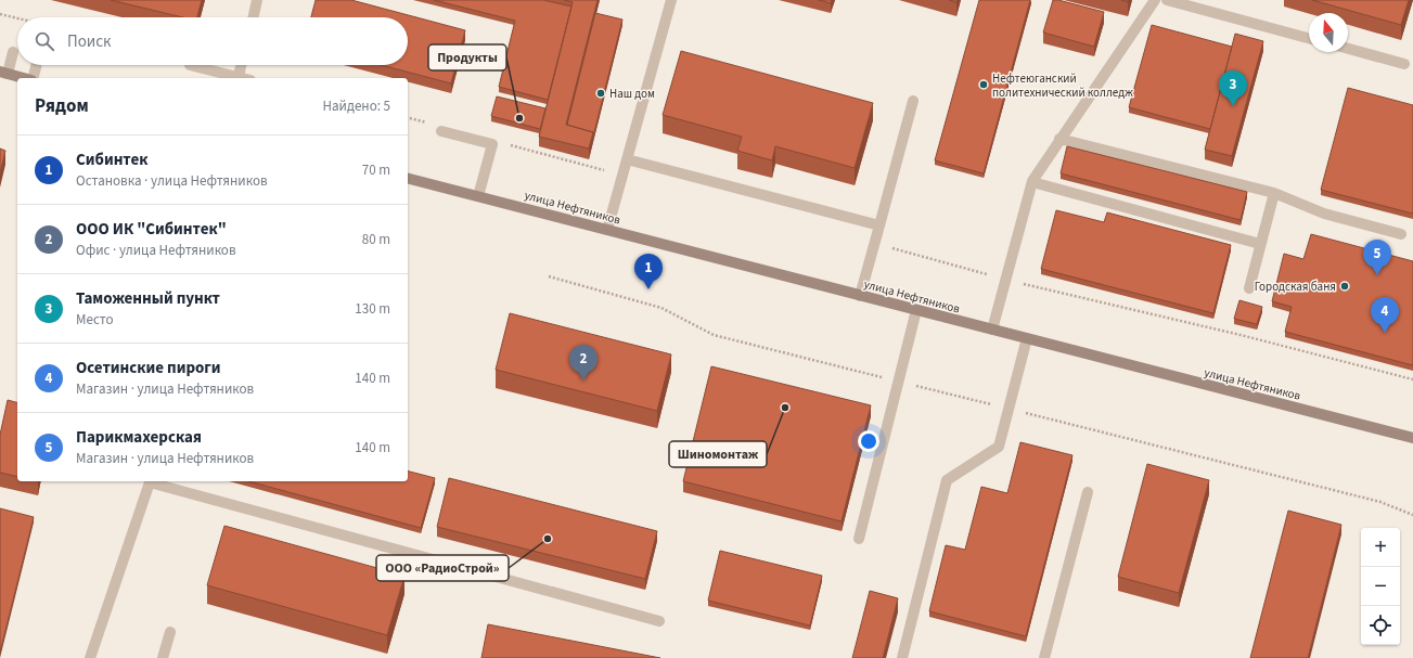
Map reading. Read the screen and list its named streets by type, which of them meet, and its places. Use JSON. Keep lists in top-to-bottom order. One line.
{"streets":{"main road":["улица Нефтяников"]},"places":["Нефтеюганский политехнический колледж","Наш дом","Продукты","Городская баня","Шиномонтаж","ООО «РадиоСтрой»"],"north":"top","page":{"search":"Поиск","pins":["3","5","1","4","2"],"heading":["Рядом","Найдено: 5"],"list":[{"mark":"1","name":"Сибинтек","note":"Остановка · улица Нефтяников","value":"70 m"},{"mark":"2","name":"ООО ИК \"Сибинтек\"","note":"Офис · улица Нефтяников","value":"80 m"},{"mark":"3","name":"Таможенный пункт","note":"Место","value":"130 m"},{"mark":"4","name":"Осетинские пироги","note":"Магазин · улица Нефтяников","value":"140 m"},{"mark":"5","name":"Парикмахерская","note":"Магазин · улица Нефтяников","value":"140 m"}],"map_buttons":["+","−"]}}
